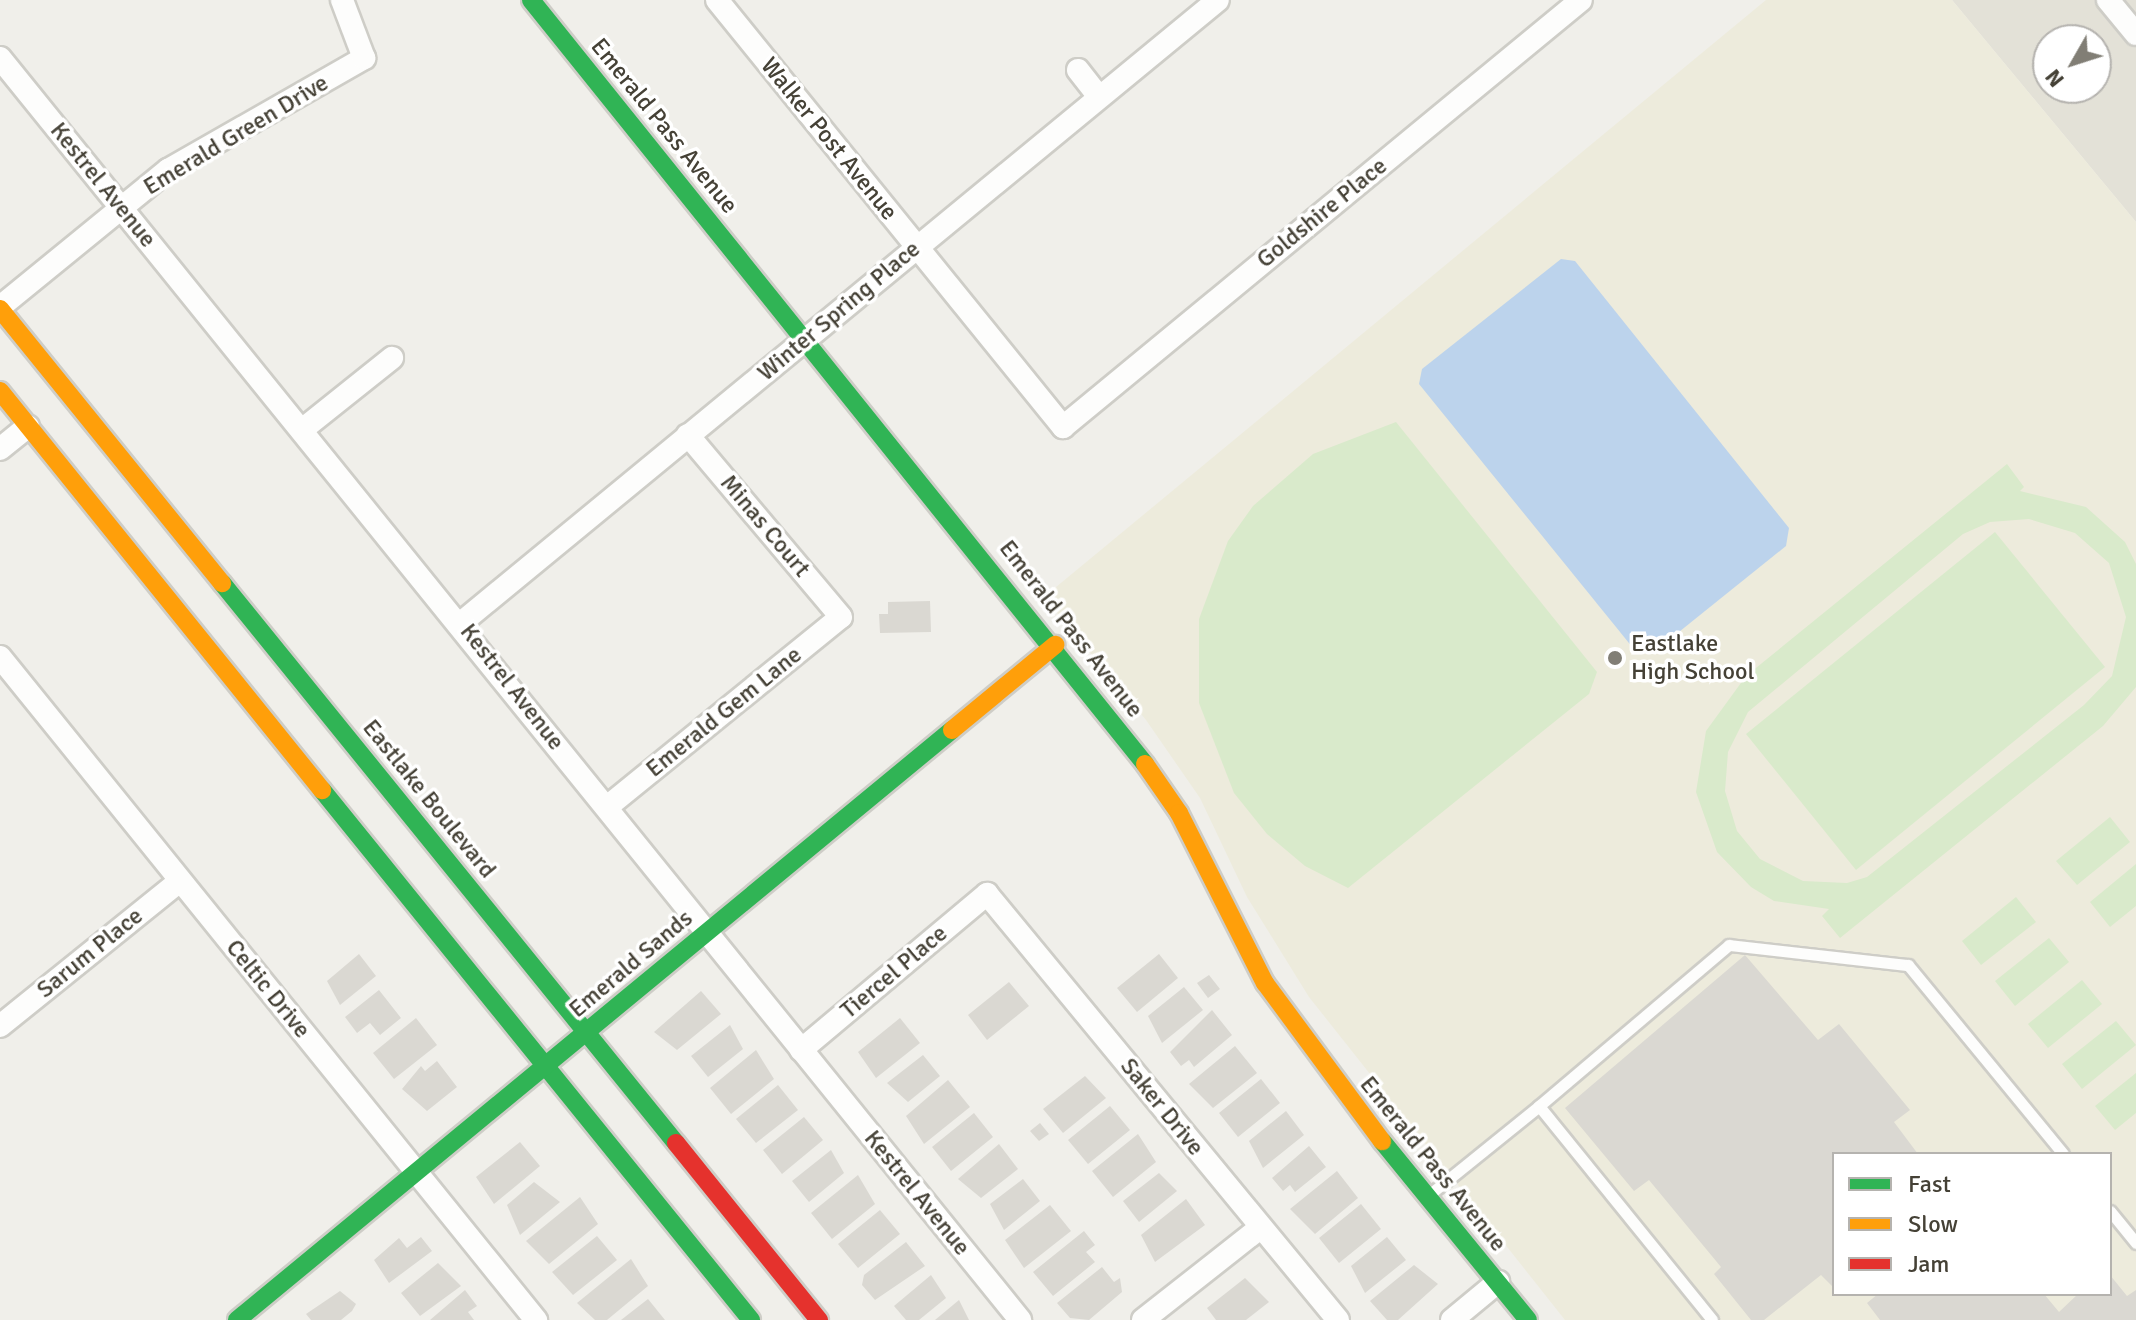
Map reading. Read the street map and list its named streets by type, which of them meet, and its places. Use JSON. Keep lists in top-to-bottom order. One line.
{"streets":{"street":["Emerald Pass Avenue","Emerald Green Drive","Walker Post Avenue","Kestrel Avenue","Goldshire Place","Winter Spring Place","Minas Court","Emerald Gem Lane","Eastlake Boulevard","Sarum Place","Emerald Sands","Tiercel Place","Celtic Drive","Saker Drive"]},"crossings":[["Emerald Pass Avenue","Winter Spring Place"],["Emerald Pass Avenue","Emerald Sands"],["Emerald Green Drive","Kestrel Avenue"],["Emerald Green Drive","Eastlake Boulevard"],["Walker Post Avenue","Goldshire Place"],["Walker Post Avenue","Winter Spring Place"],["Kestrel Avenue","Winter Spring Place"],["Kestrel Avenue","Emerald Gem Lane"],["Kestrel Avenue","Emerald Sands"],["Kestrel Avenue","Tiercel Place"],["Winter Spring Place","Minas Court"],["Minas Court","Emerald Gem Lane"],["Eastlake Boulevard","Emerald Sands"],["Sarum Place","Celtic Drive"],["Emerald Sands","Celtic Drive"],["Tiercel Place","Saker Drive"]],"places":["Eastlake High School"],"legend":["Fast","Slow","Jam"],"north":"bottom left"}
